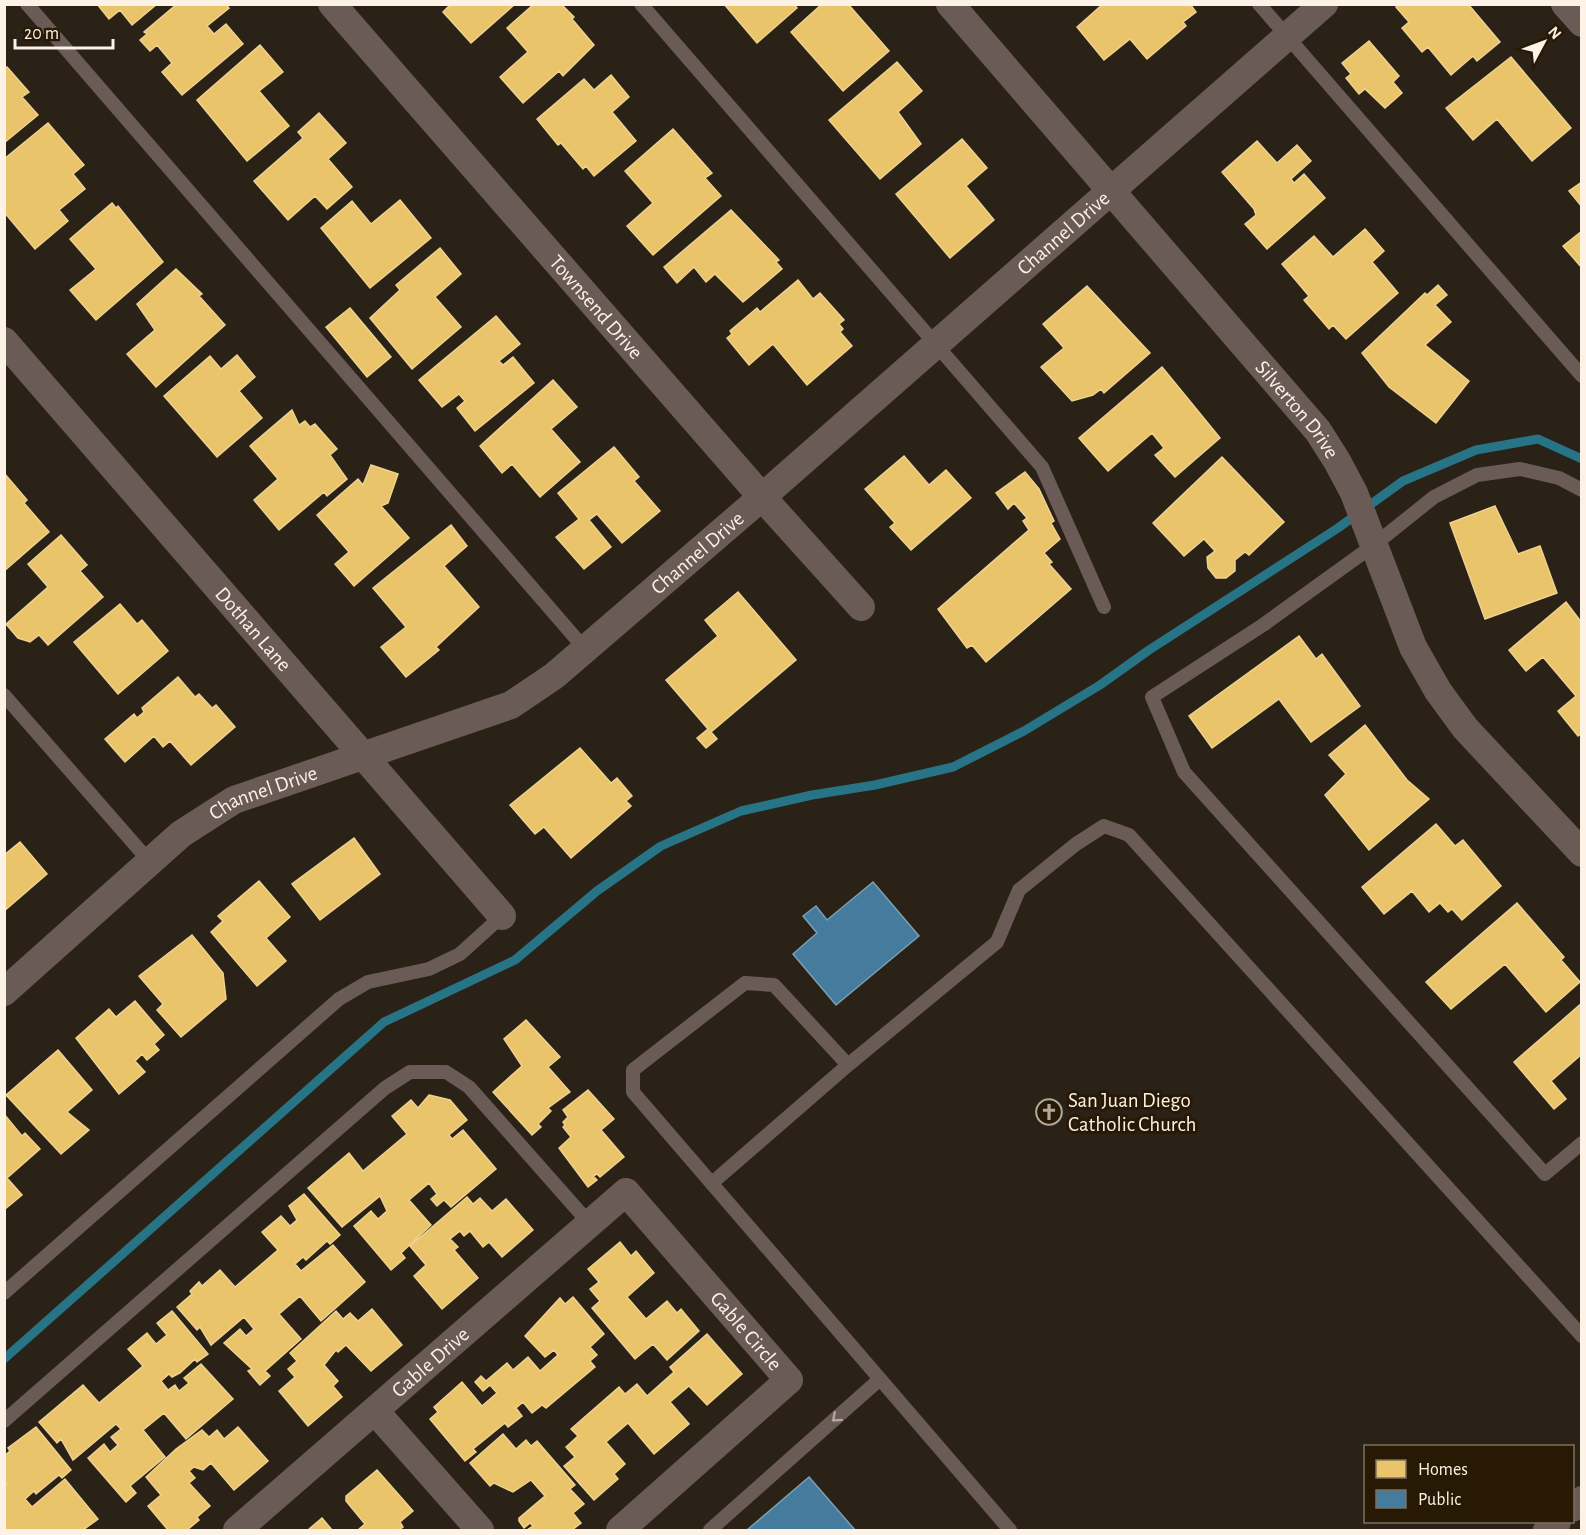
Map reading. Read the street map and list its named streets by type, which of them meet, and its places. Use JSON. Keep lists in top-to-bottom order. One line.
{"streets":{"street":["Channel Drive","Townsend Drive","Silverton Drive","Dothan Lane","Gable Circle","Gable Drive"]},"crossings":[["Channel Drive","Townsend Drive"],["Channel Drive","Silverton Drive"],["Channel Drive","Dothan Lane"],["Gable Circle","Gable Drive"]],"places":{"church":["San Juan Diego Catholic Church"]},"legend":["Homes","Public"],"scale_bar":"20 m","north":"top right"}
